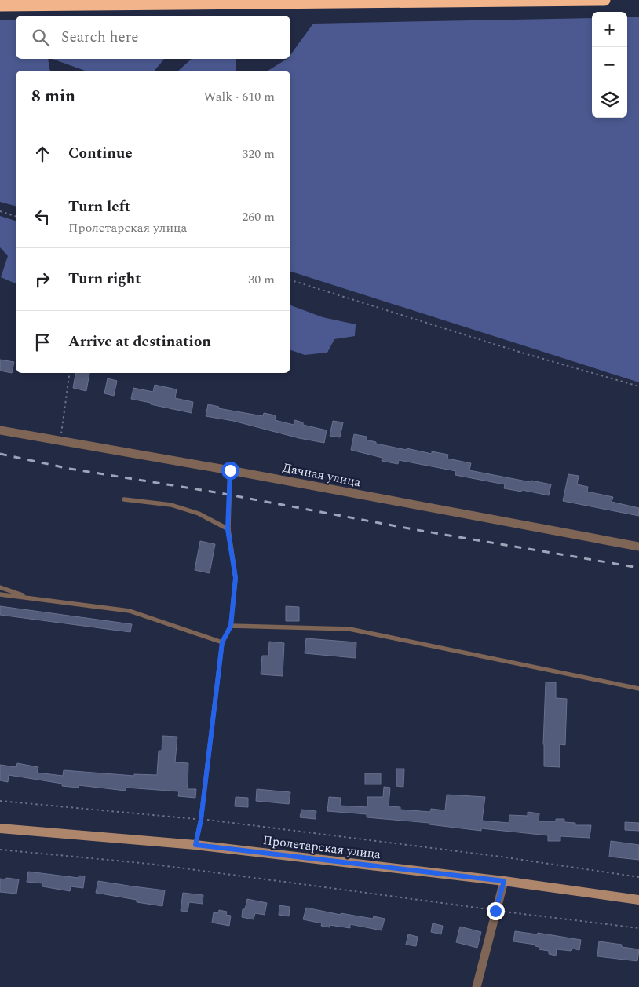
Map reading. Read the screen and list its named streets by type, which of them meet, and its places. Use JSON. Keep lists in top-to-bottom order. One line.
{"streets":{"main road":["Пролетарская улица"],"street":["Дачная улица"]},"page":{"map_buttons":["+","−"],"search":"Search here","heading":["8 min","Walk · 610 m"],"list":[["Continue","320 m"],["Turn left","Пролетарская улица","260 m"],["Turn right","30 m"],"Arrive at destination"]}}
